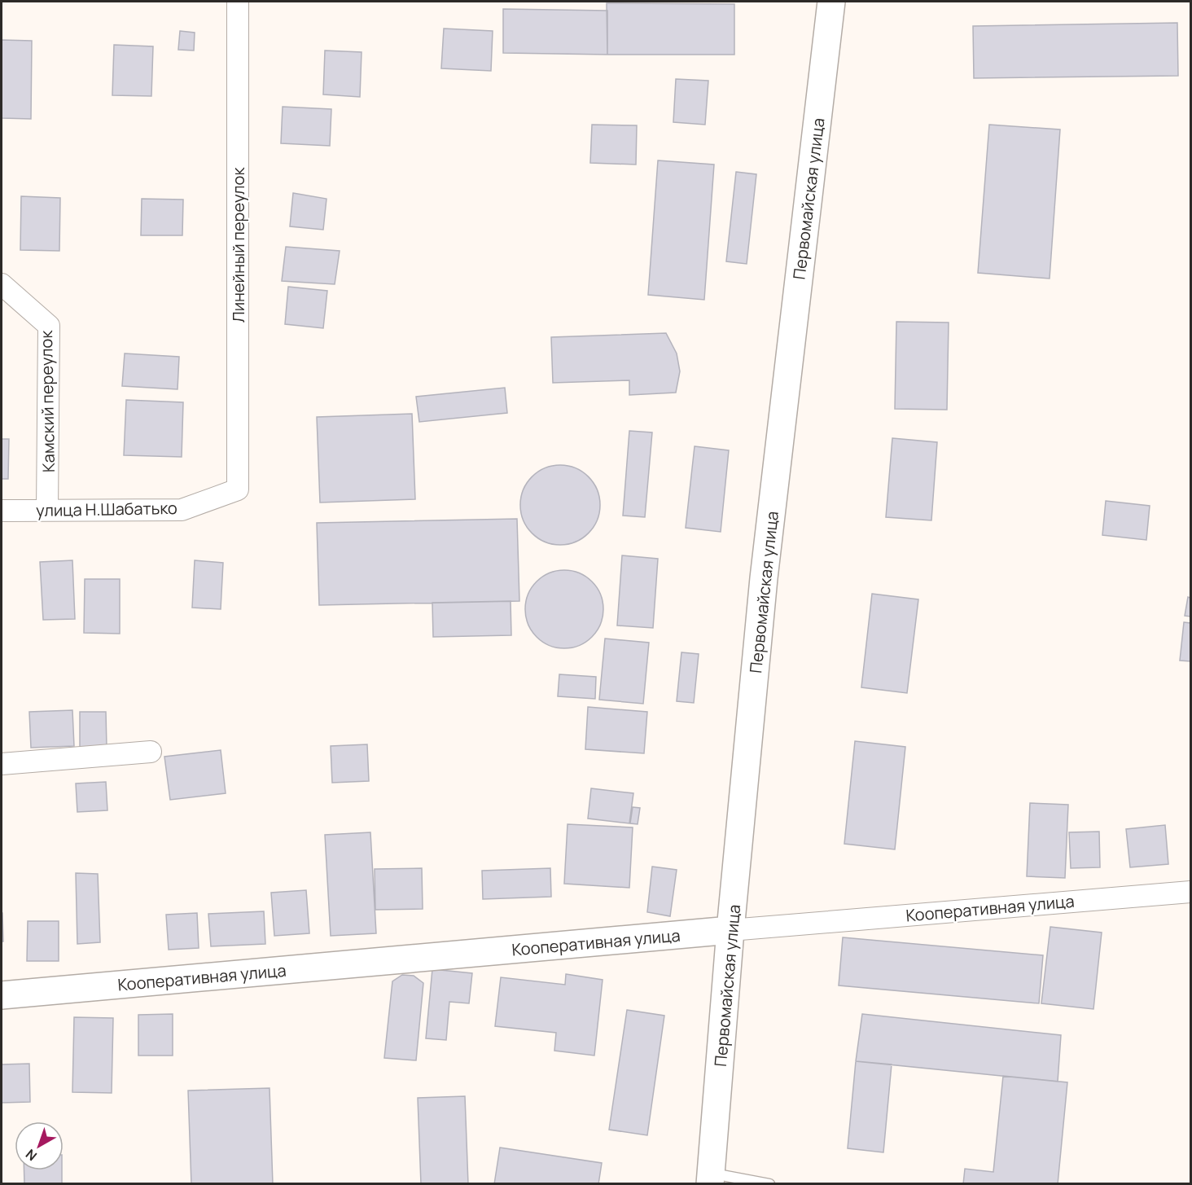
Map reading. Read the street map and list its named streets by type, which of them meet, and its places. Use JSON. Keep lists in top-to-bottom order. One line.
{"streets":{"main road":["Первомайская улица","Кооперативная улица"],"street":["Линейный переулок","Камский переулок","улица Н.Шабатько"]},"crossings":[["Первомайская улица","Кооперативная улица"],["Линейный переулок","улица Н.Шабатько"],["Камский переулок","улица Н.Шабатько"]],"north":"bottom left"}
